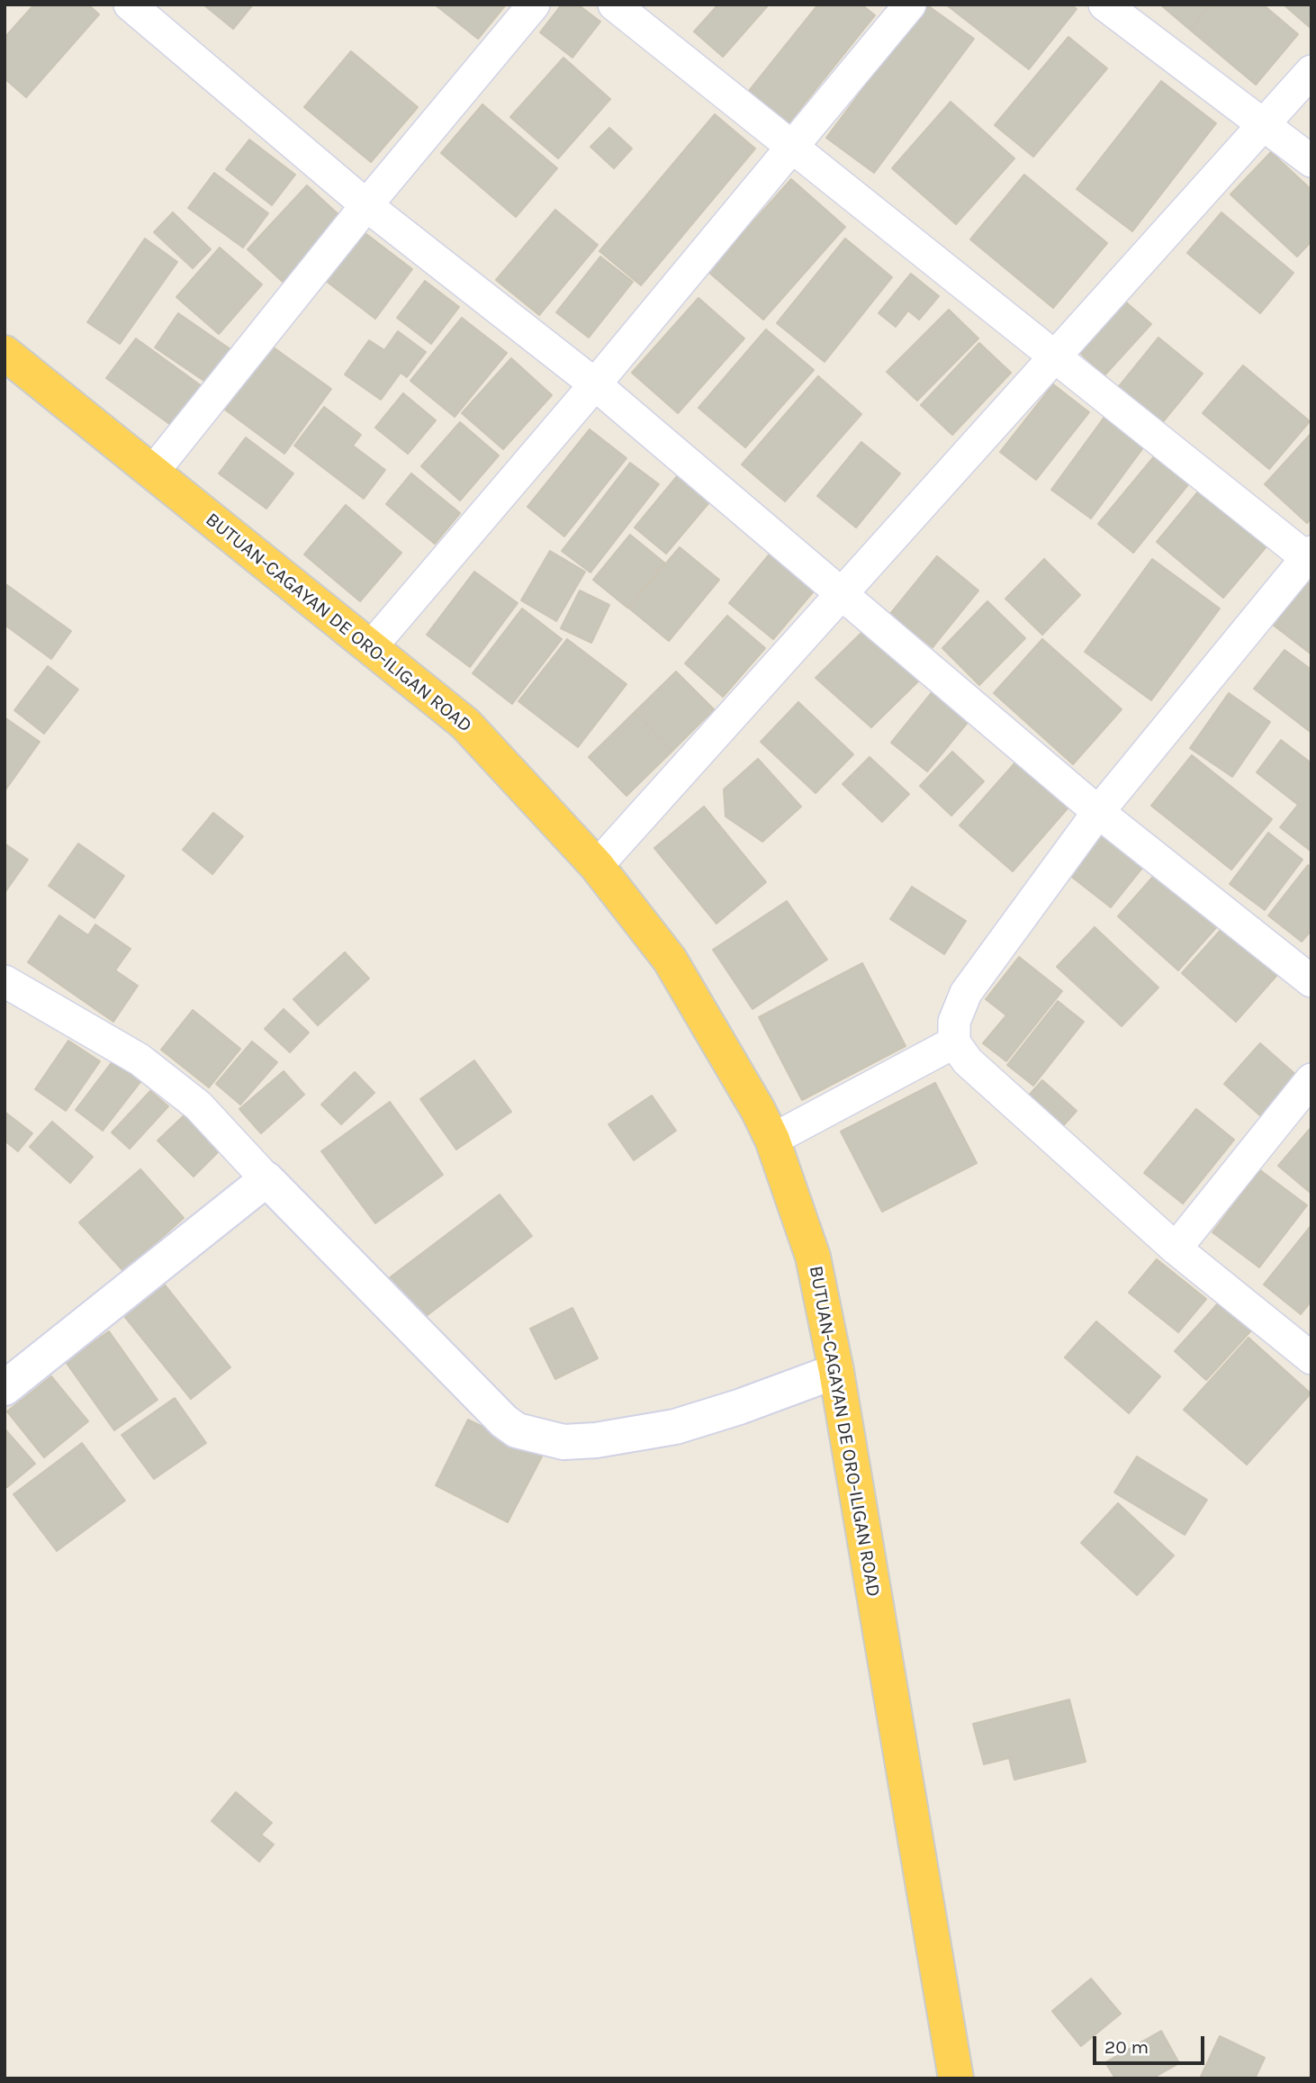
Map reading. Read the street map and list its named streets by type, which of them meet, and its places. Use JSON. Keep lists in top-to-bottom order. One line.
{"streets":{"highway":["BUTUAN-CAGAYAN DE ORO-ILIGAN ROAD"]},"scale_bar":"20 m"}
